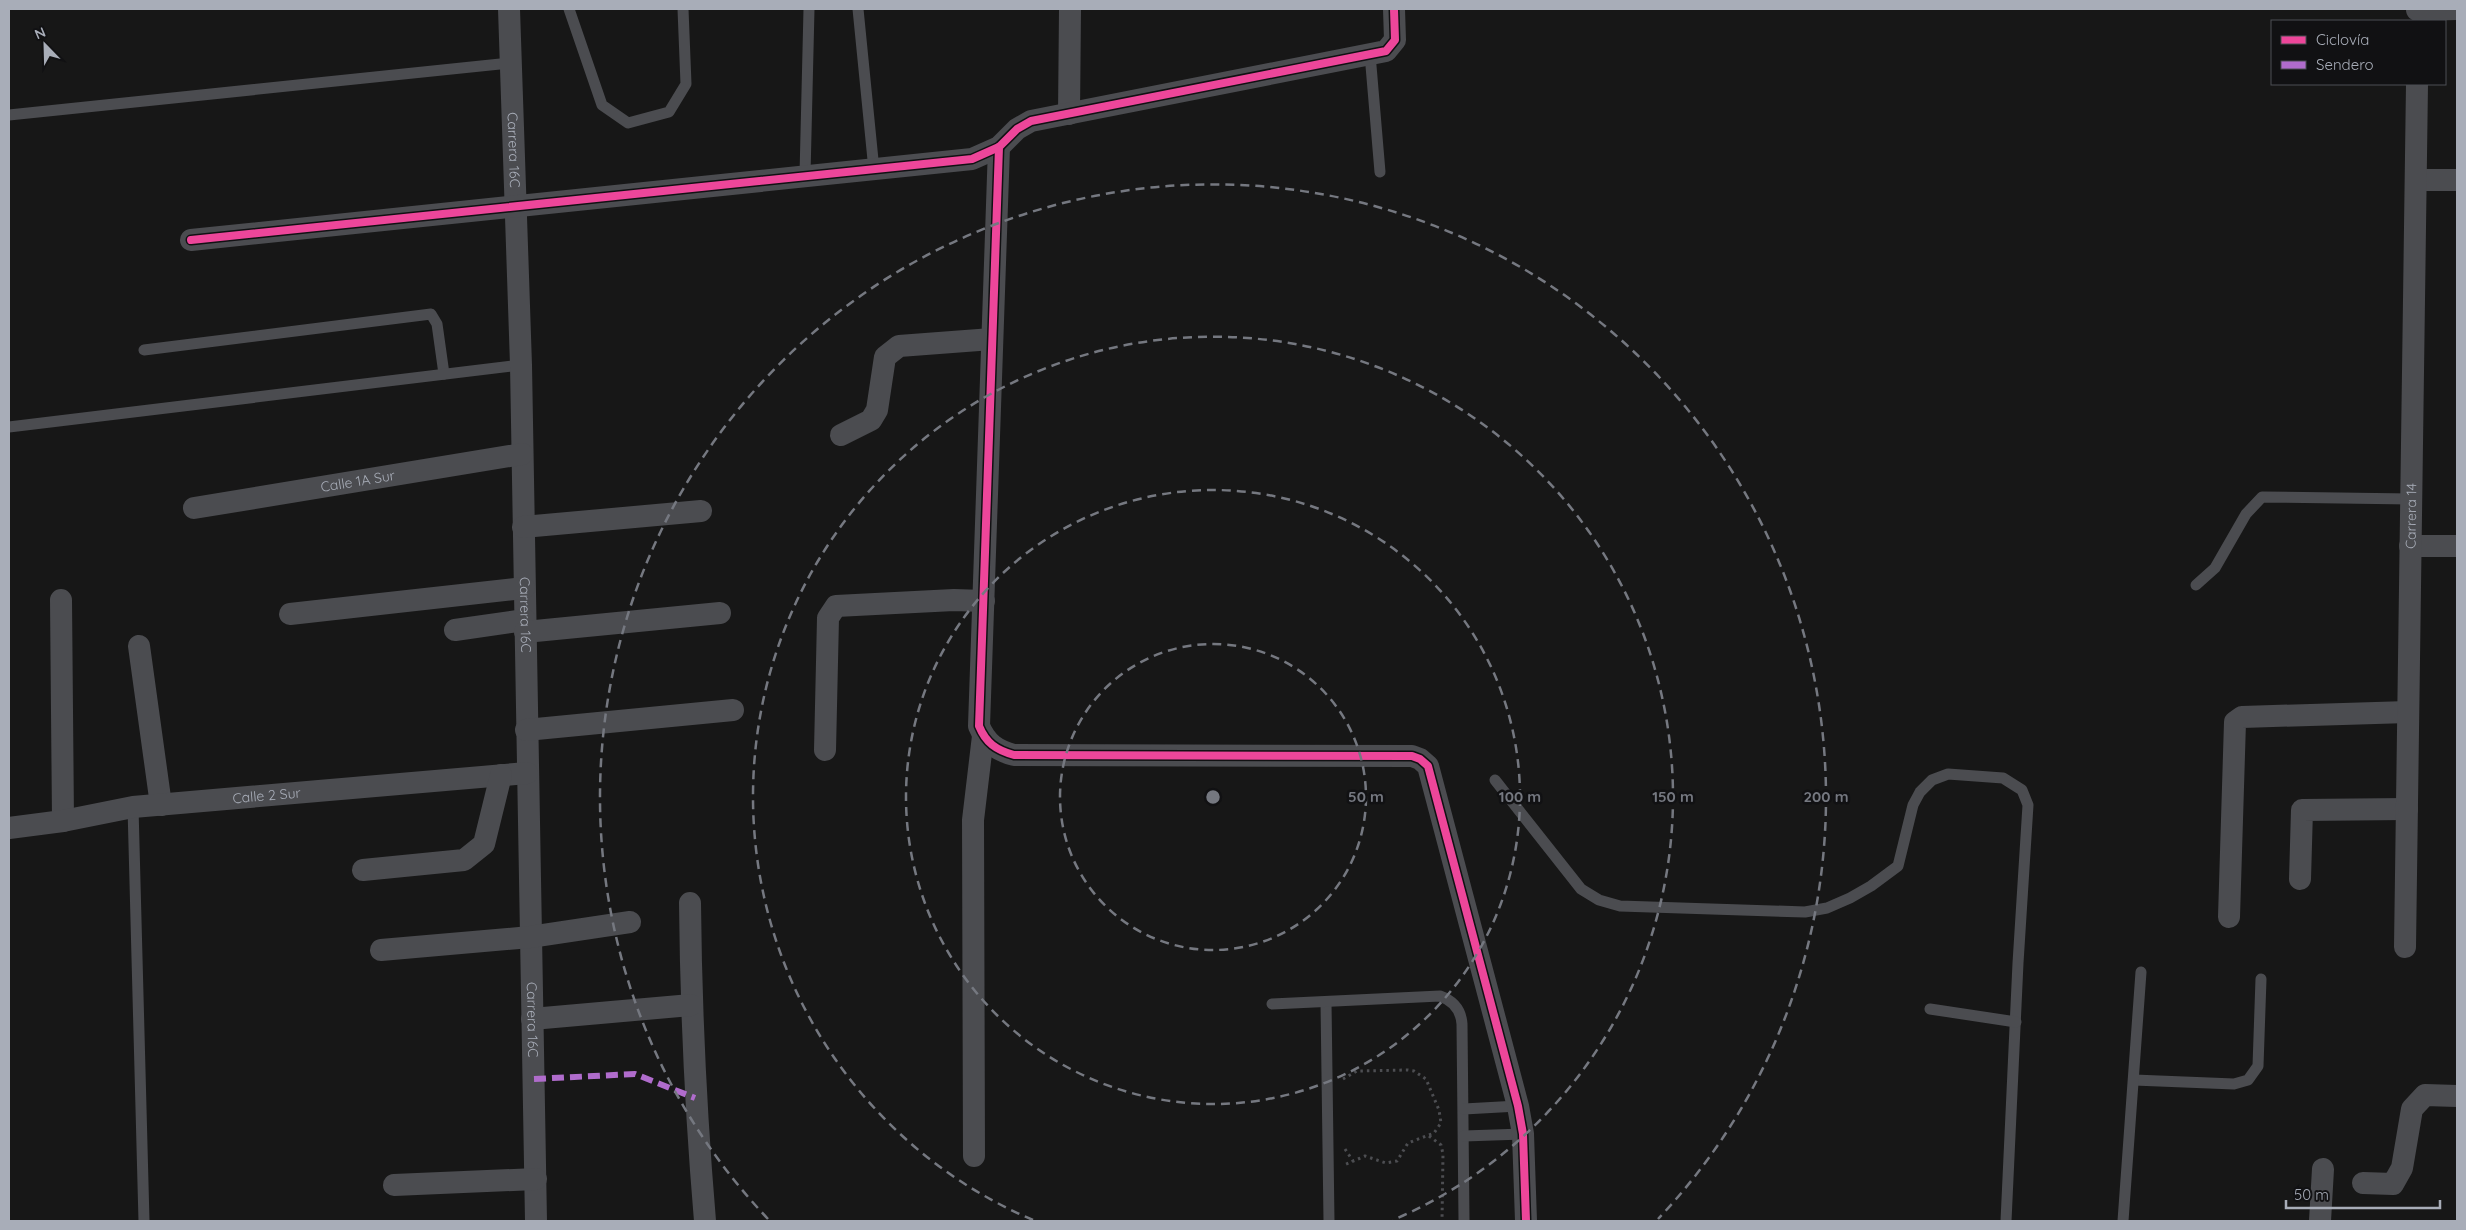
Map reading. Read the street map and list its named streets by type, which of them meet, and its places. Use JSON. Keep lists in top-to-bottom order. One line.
{"streets":{"street":["Carrera 16C","Calle 1A Sur","Carrera 14","Calle 2 Sur"]},"crossings":[["Carrera 16C","Calle 1A Sur"],["Carrera 16C","Calle 2 Sur"]],"legend":["Ciclovía","Sendero"],"scale_bar":"50 m","north":"top left","rings":["50 m","100 m","150 m","200 m"]}
